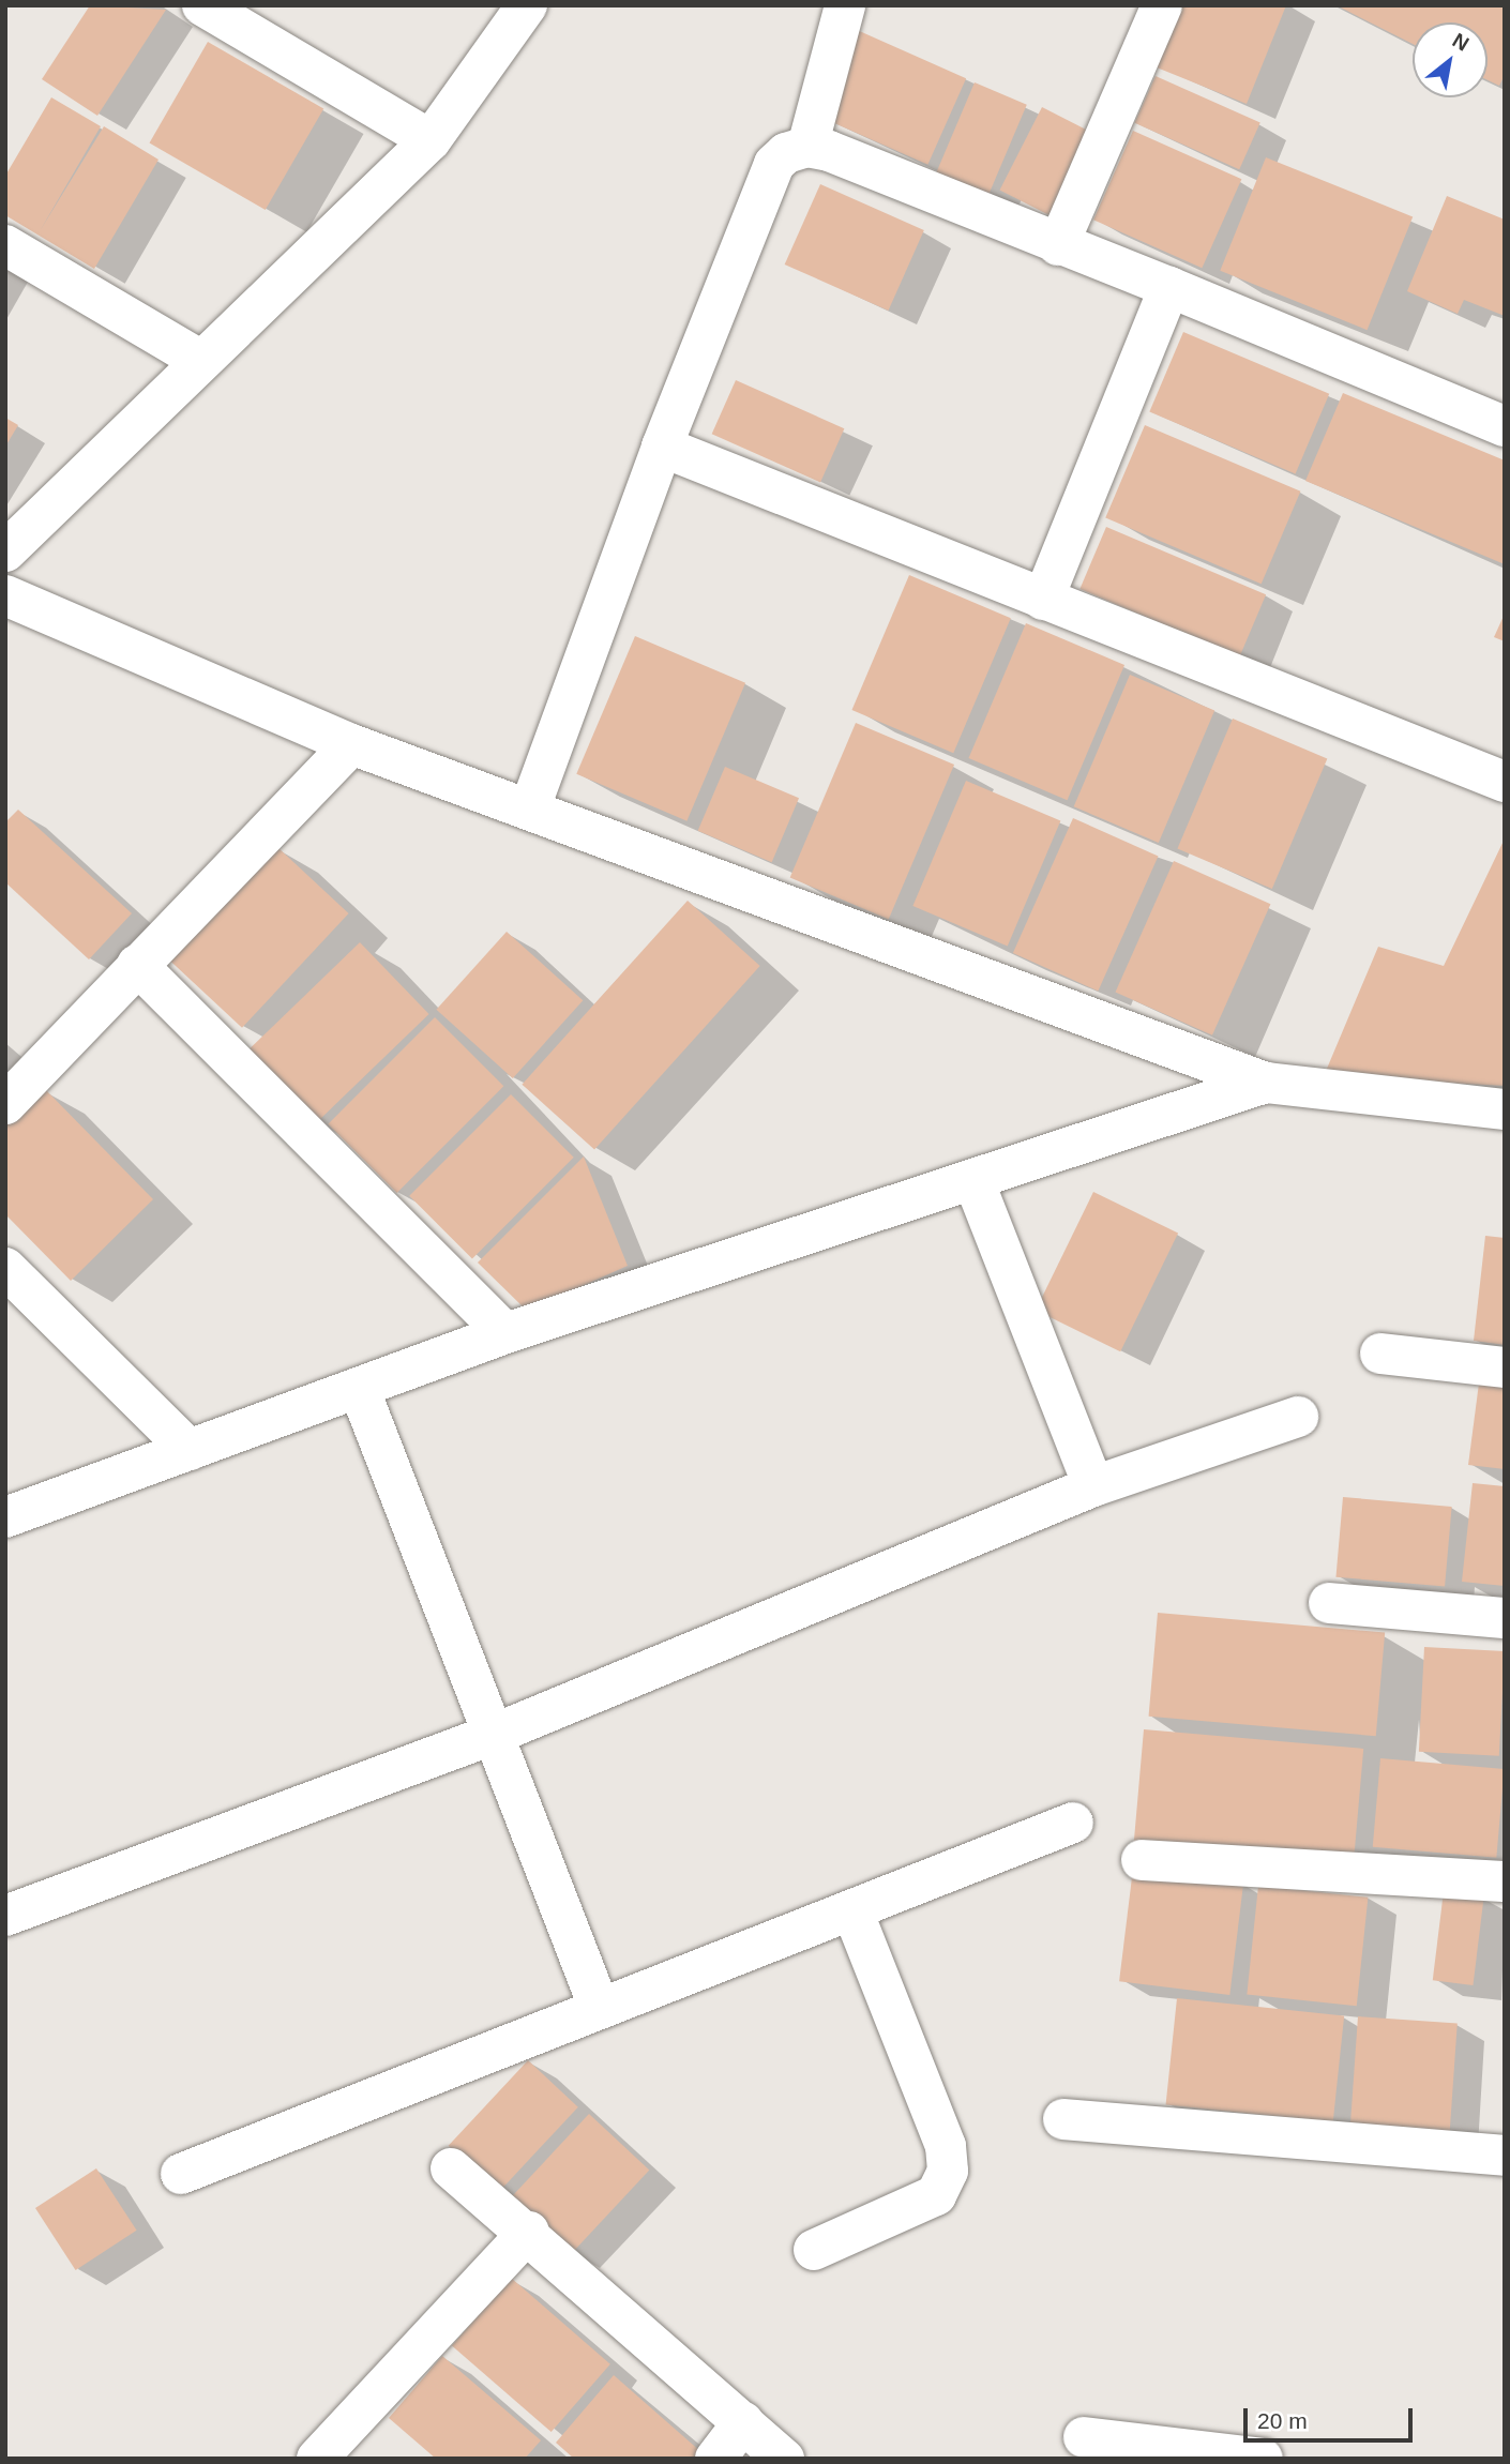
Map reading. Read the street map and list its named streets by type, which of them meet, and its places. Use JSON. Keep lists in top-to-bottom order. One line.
{"scale_bar":"20 m","north":"top right"}
